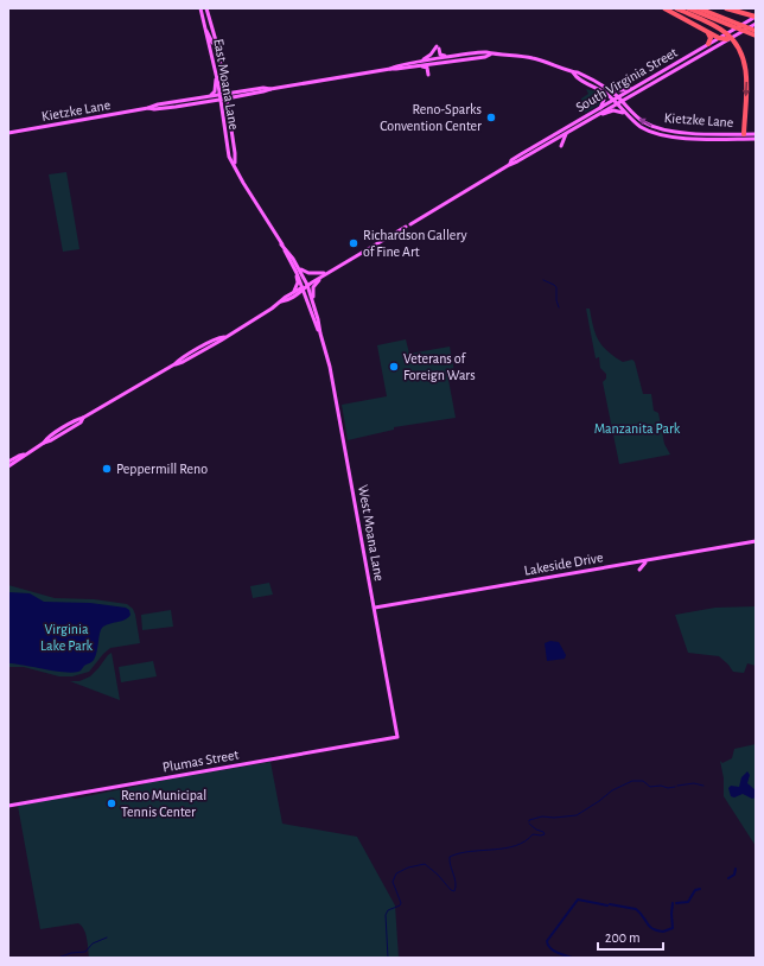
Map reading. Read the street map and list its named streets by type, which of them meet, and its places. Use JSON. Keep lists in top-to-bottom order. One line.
{"streets":{"main road":["South Virginia Street","East Moana Lane","Kietzke Lane","West Moana Lane","Lakeside Drive","Plumas Street"]},"crossings":[["South Virginia Street","Kietzke Lane"],["East Moana Lane","Kietzke Lane"],["East Moana Lane","West Moana Lane"],["West Moana Lane","Lakeside Drive"],["West Moana Lane","Plumas Street"]],"parks":["Manzanita Park","Virginia Lake Park"],"places":["Reno-Sparks Convention Center","Richardson Gallery of Fine Art","Veterans of Foreign Wars","Peppermill Reno","Reno Municipal Tennis Center"],"scale_bar":"200 m"}
